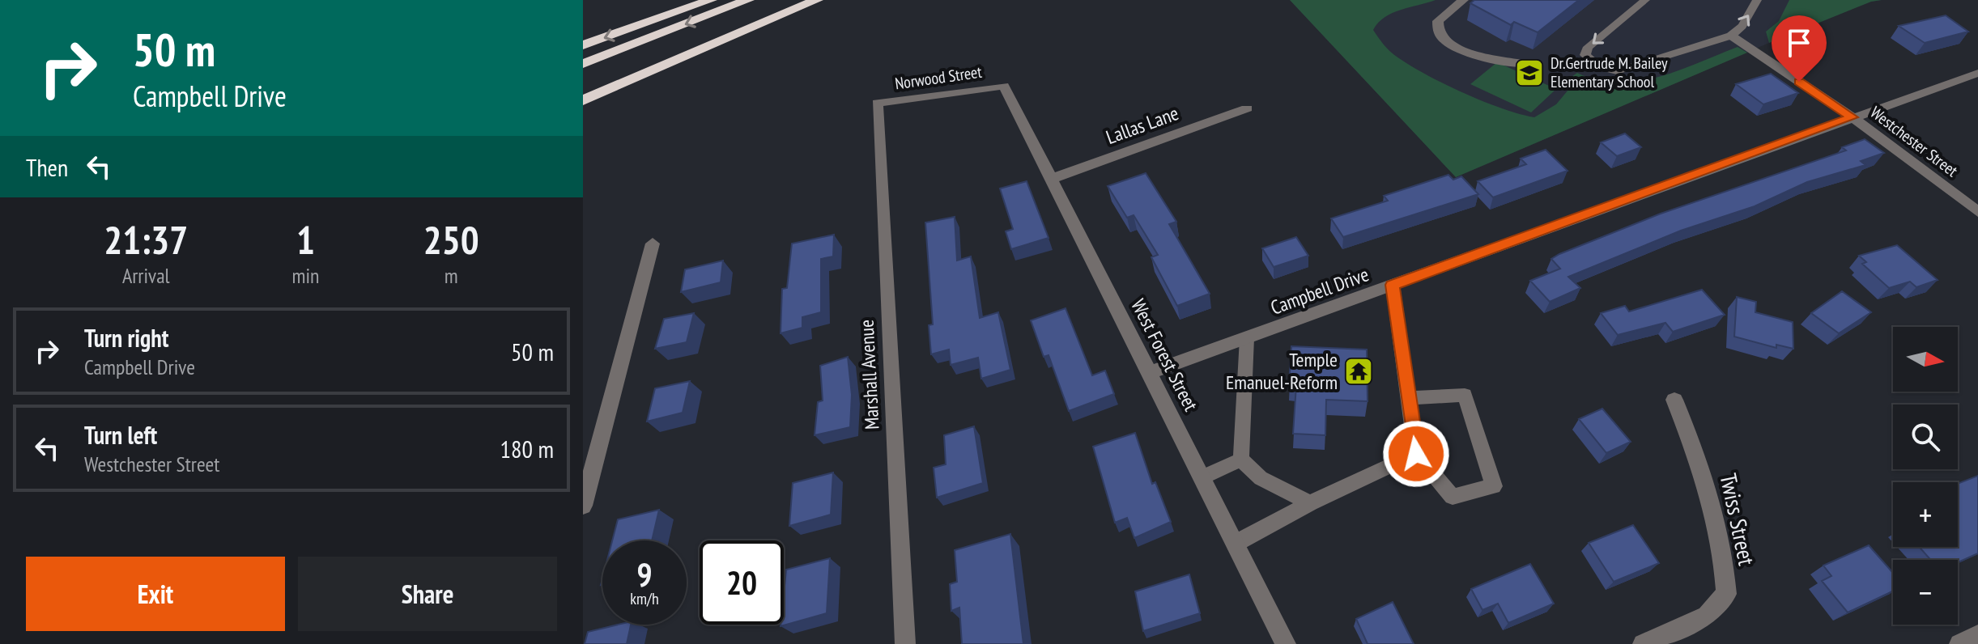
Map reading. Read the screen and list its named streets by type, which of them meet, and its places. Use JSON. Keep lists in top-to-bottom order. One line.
{"streets":{"street":["Norwood Street","Lallas Lane","Westchester Street","Campbell Drive","West Forest Street","Marshall Avenue","Twiss Street"]},"crossings":[["Norwood Street","West Forest Street"],["Norwood Street","Marshall Avenue"],["Lallas Lane","West Forest Street"],["Westchester Street","Campbell Drive"],["Campbell Drive","West Forest Street"]],"places":{"school or university":["Dr.Gertrude M. Bailey Elementary School"],"temple":["Temple Emanuel-Reform"]},"north":"right","page":{"turn":["50 m","Campbell Drive"],"then":"Then","eta":["21:37","Arrival","1","min","250","m"],"list":[{"name":"Turn right","note":"Campbell Drive","value":"50 m"},{"name":"Turn left","note":"Westchester Street","value":"180 m"}],"map_buttons":["+","−"],"speed":"9 km/h","limit":"20","buttons":["Exit","Share"]}}
